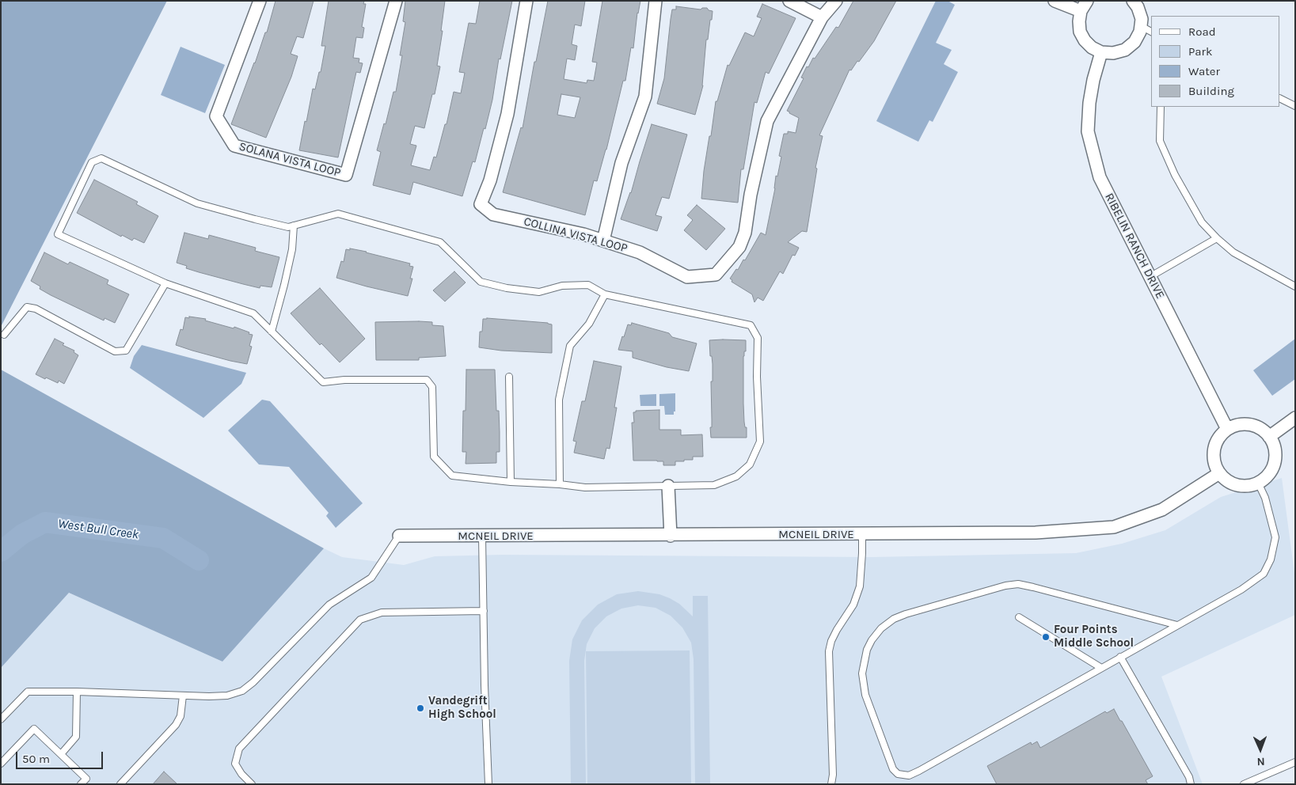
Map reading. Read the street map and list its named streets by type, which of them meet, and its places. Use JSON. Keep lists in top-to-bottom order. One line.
{"streets":{"street":["SOLANA VISTA LOOP","COLLINA VISTA LOOP","RIBELIN RANCH DRIVE","MCNEIL DRIVE"]},"crossings":[["RIBELIN RANCH DRIVE","MCNEIL DRIVE"]],"water":["West Bull Creek"],"places":["Four Points Middle School","Vandegrift High School"],"legend":["Road","Park","Water","Building"],"scale_bar":"50 m","north":"bottom"}
